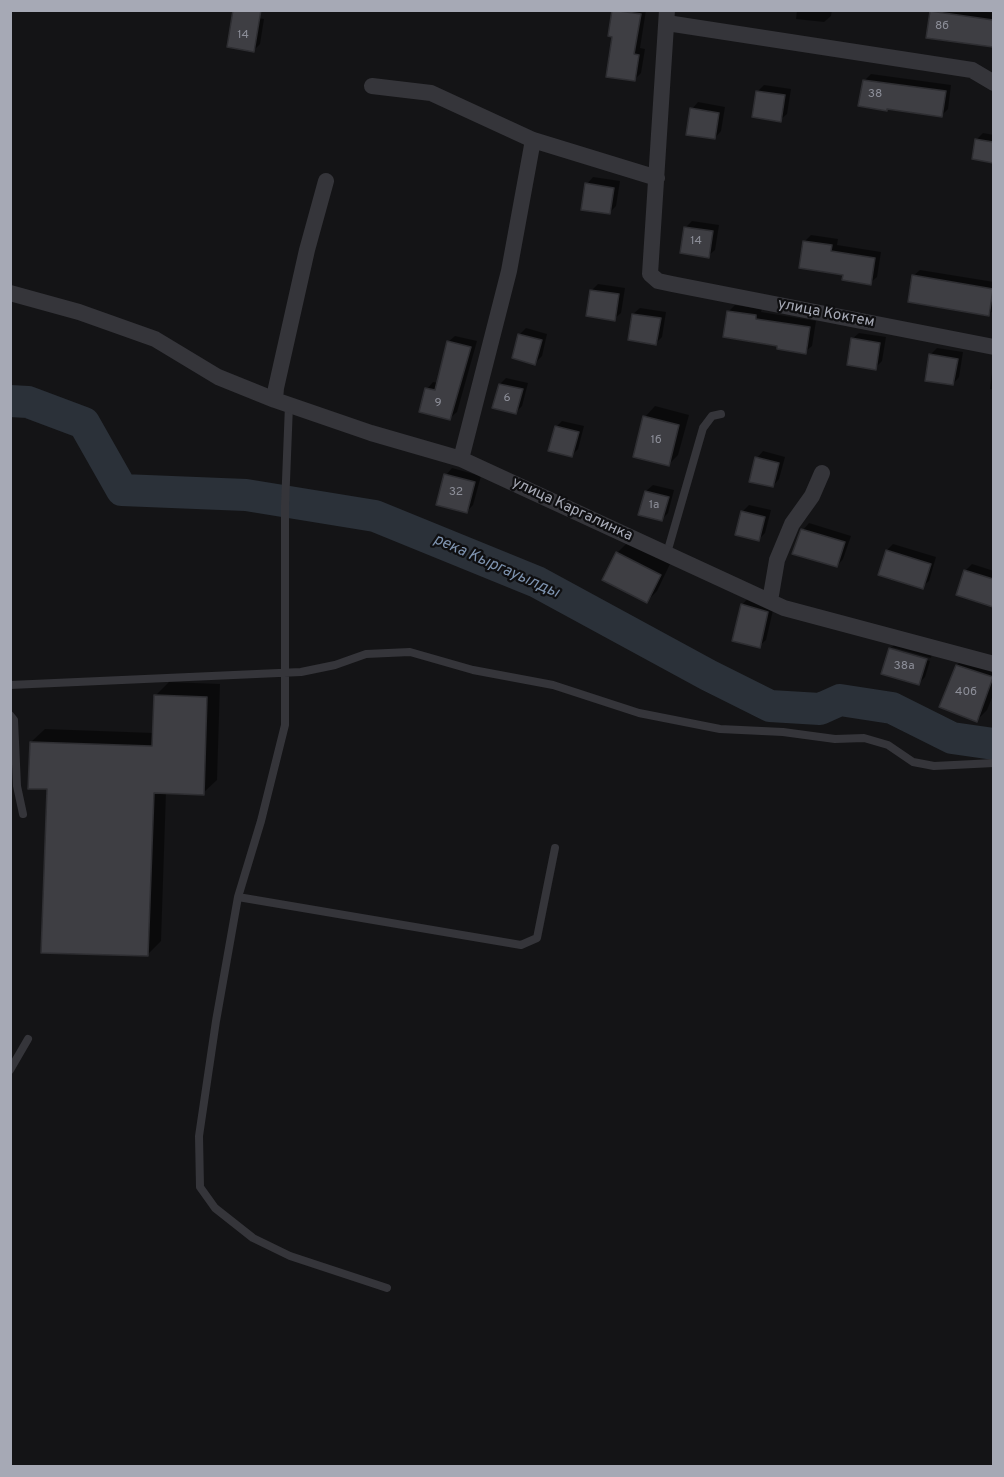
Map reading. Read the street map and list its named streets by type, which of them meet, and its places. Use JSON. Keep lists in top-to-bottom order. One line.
{"streets":{"street":["улица Коктем","улица Каргалинка"]},"water":["река Кыргауылды"],"house_numbers":["8б","14","38","14","6","9","1б","32","1а","38а","40б"]}
